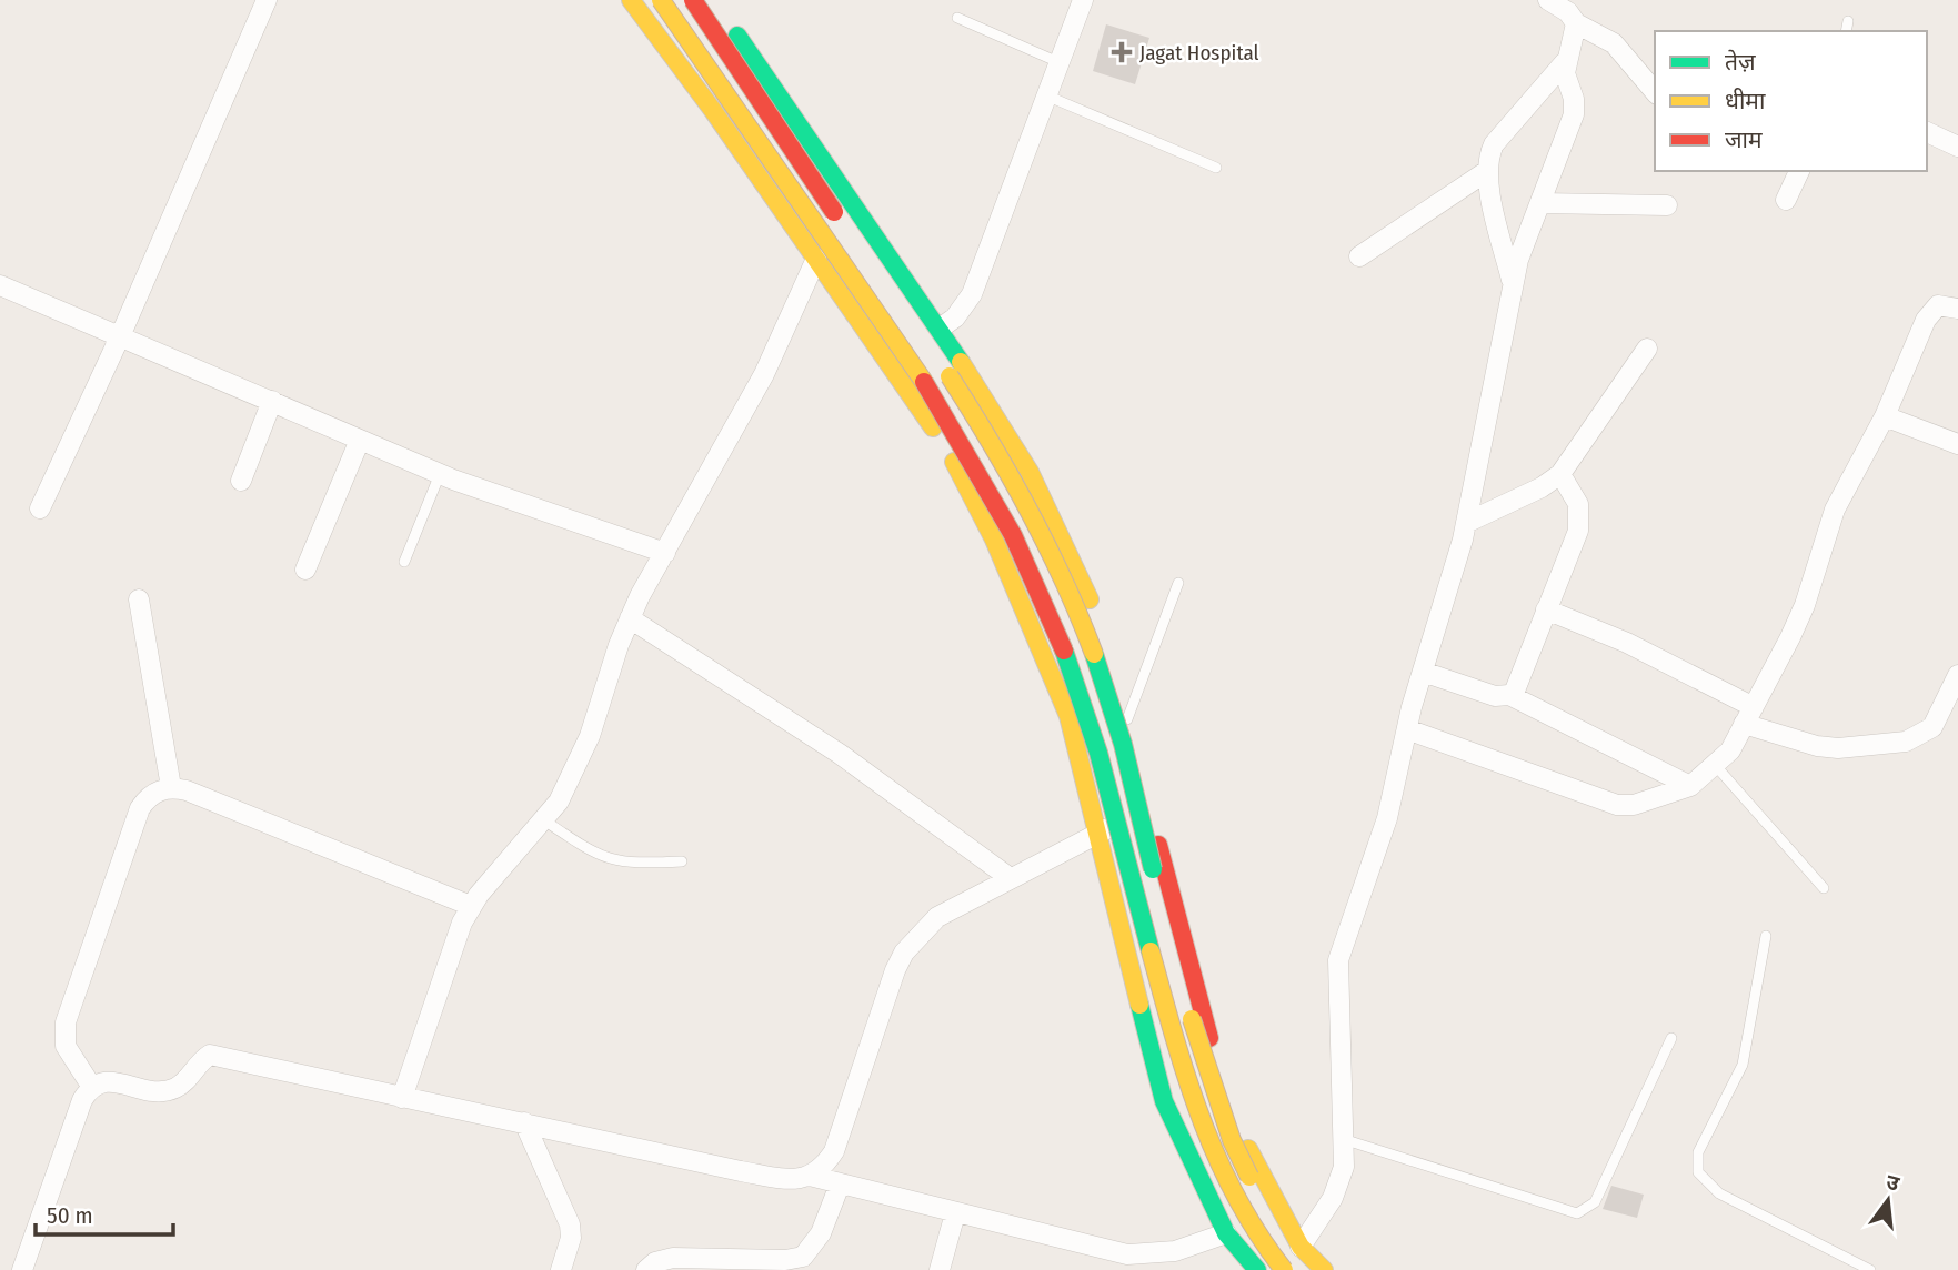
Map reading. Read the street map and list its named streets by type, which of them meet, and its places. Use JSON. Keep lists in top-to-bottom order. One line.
{"places":{"health":["Jagat Hospital"]},"legend":["तेज़","धीमा","जाम"],"scale_bar":"50 m","north":"top"}
